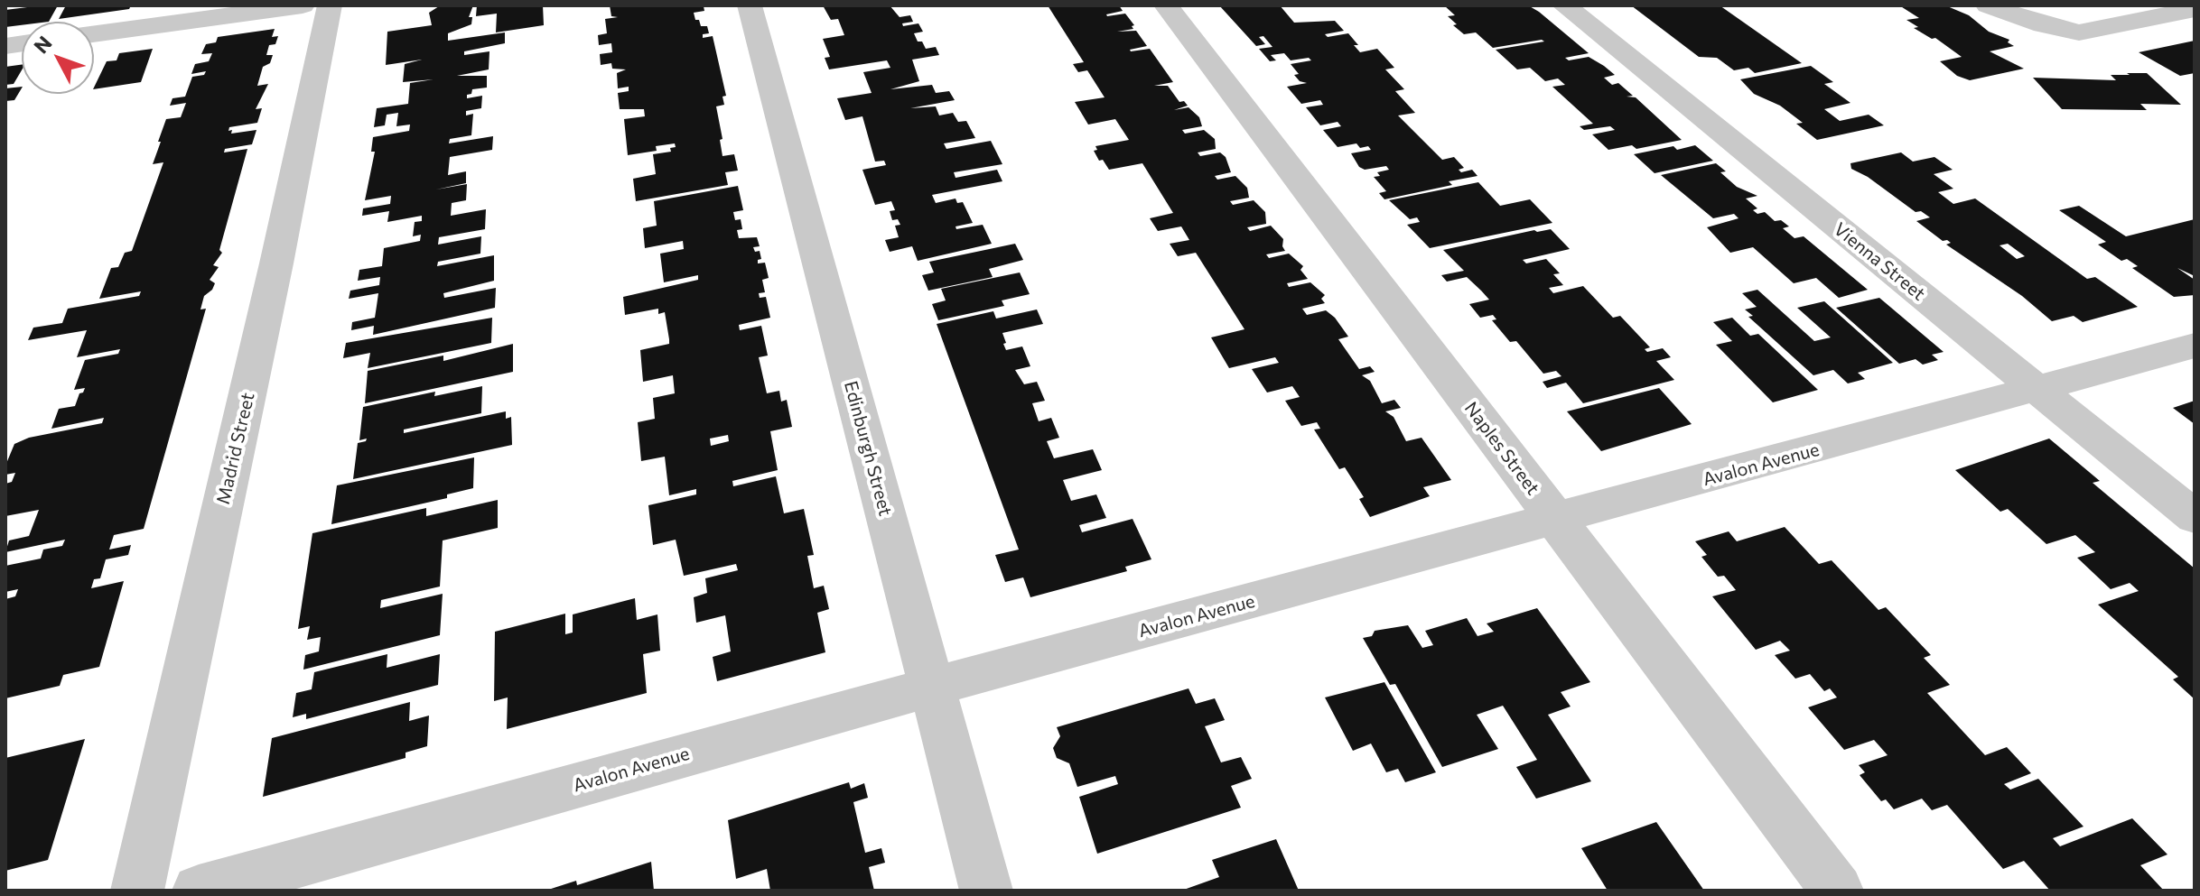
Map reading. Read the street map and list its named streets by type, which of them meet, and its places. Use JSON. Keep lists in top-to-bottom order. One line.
{"streets":{"street":["Vienna Street","Madrid Street","Edinburgh Street","Naples Street","Avalon Avenue"]},"crossings":[["Vienna Street","Avalon Avenue"],["Edinburgh Street","Avalon Avenue"],["Naples Street","Avalon Avenue"]],"north":"top left"}
